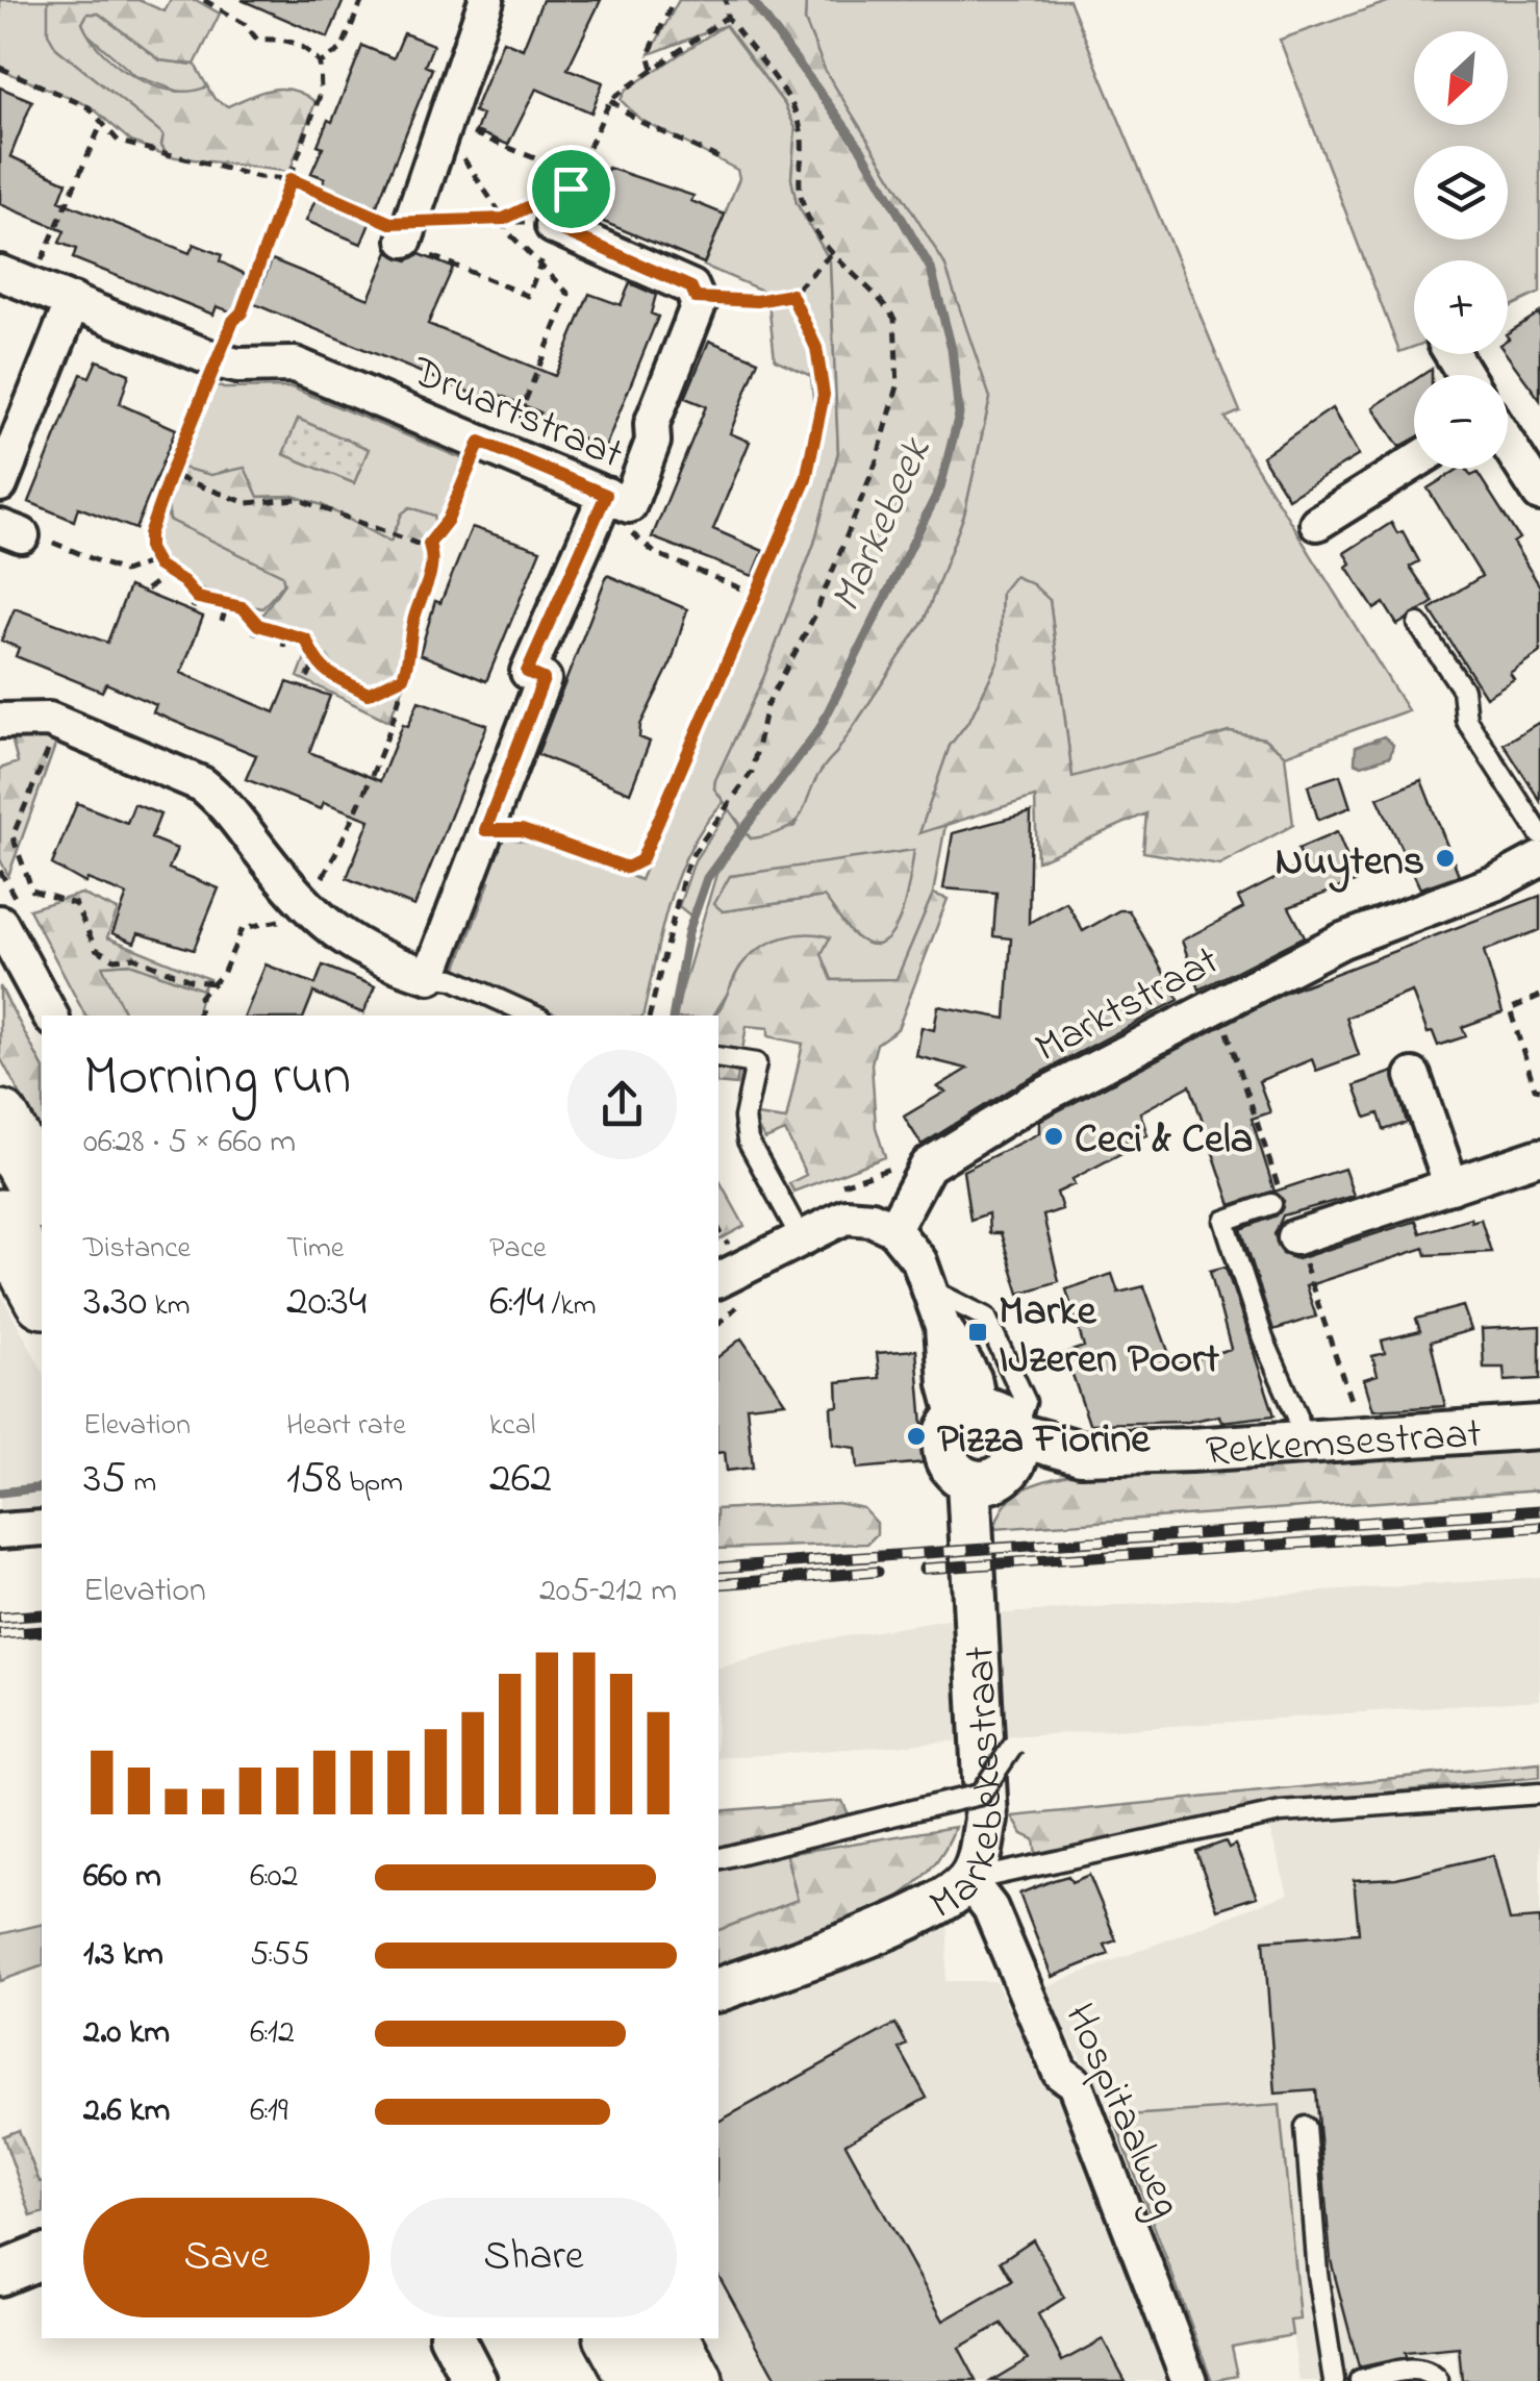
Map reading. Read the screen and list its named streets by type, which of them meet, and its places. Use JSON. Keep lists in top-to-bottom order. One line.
{"streets":{"street":["Druartstraat","Marktstraat","Rekkemsestraat","Markebekestraat","Hospitaalweg"]},"crossings":[["Rekkemsestraat","Markebekestraat"],["Markebekestraat","Hospitaalweg"]],"water":["Markebeek"],"places":{"other":["Nuytens","Ceci & Cela","Pizza Fiorine"],"transit":["Marke IJzeren Poort"]},"north":"bottom left","page":{"map_buttons":["+","−"],"heading":["Morning run","06:28 · 5 × 660 m"],"stats":[["Distance","3.30 km"],["Time","20:34"],["Pace","6:14 /km"],["Elevation","35 m"],["Heart rate","158 bpm"],["kcal","262"]],"chart":["Elevation","205–212 m"],"list":[{"name":"660 m","note":"6:02"},{"name":"1.3 km","note":"5:55"},{"name":"2.0 km","note":"6:12"},{"name":"2.6 km","note":"6:19"}],"buttons":["Save","Share"]}}
